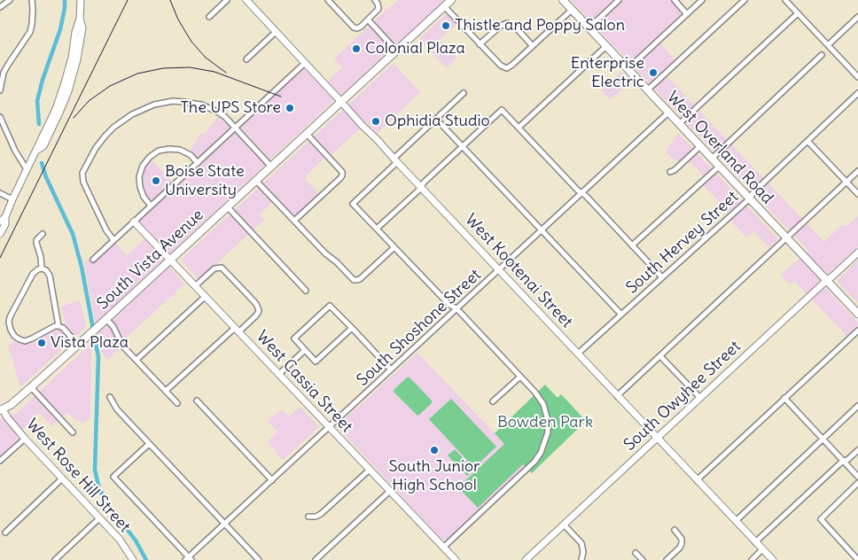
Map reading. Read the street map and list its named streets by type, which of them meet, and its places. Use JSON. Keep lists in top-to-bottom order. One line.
{"streets":{"main road":["West Overland Road","South Vista Avenue"],"street":["South Hervey Street","West Kootenai Street","South Shoshone Street","West Cassia Street","South Owyhee Street","West Rose Hill Street"]},"crossings":[["West Overland Road","South Hervey Street"],["West Overland Road","South Shoshone Street"],["West Overland Road","South Owyhee Street"],["South Hervey Street","West Kootenai Street"],["South Vista Avenue","West Kootenai Street"],["South Vista Avenue","West Cassia Street"],["South Vista Avenue","West Rose Hill Street"],["West Kootenai Street","South Shoshone Street"],["West Kootenai Street","South Owyhee Street"],["South Shoshone Street","West Cassia Street"]],"parks":["Bowden Park"],"places":["Thistle and Poppy Salon","Colonial Plaza","Enterprise Electric","The UPS Store","Ophidia Studio","Boise State University","Vista Plaza","South Junior High School"]}
